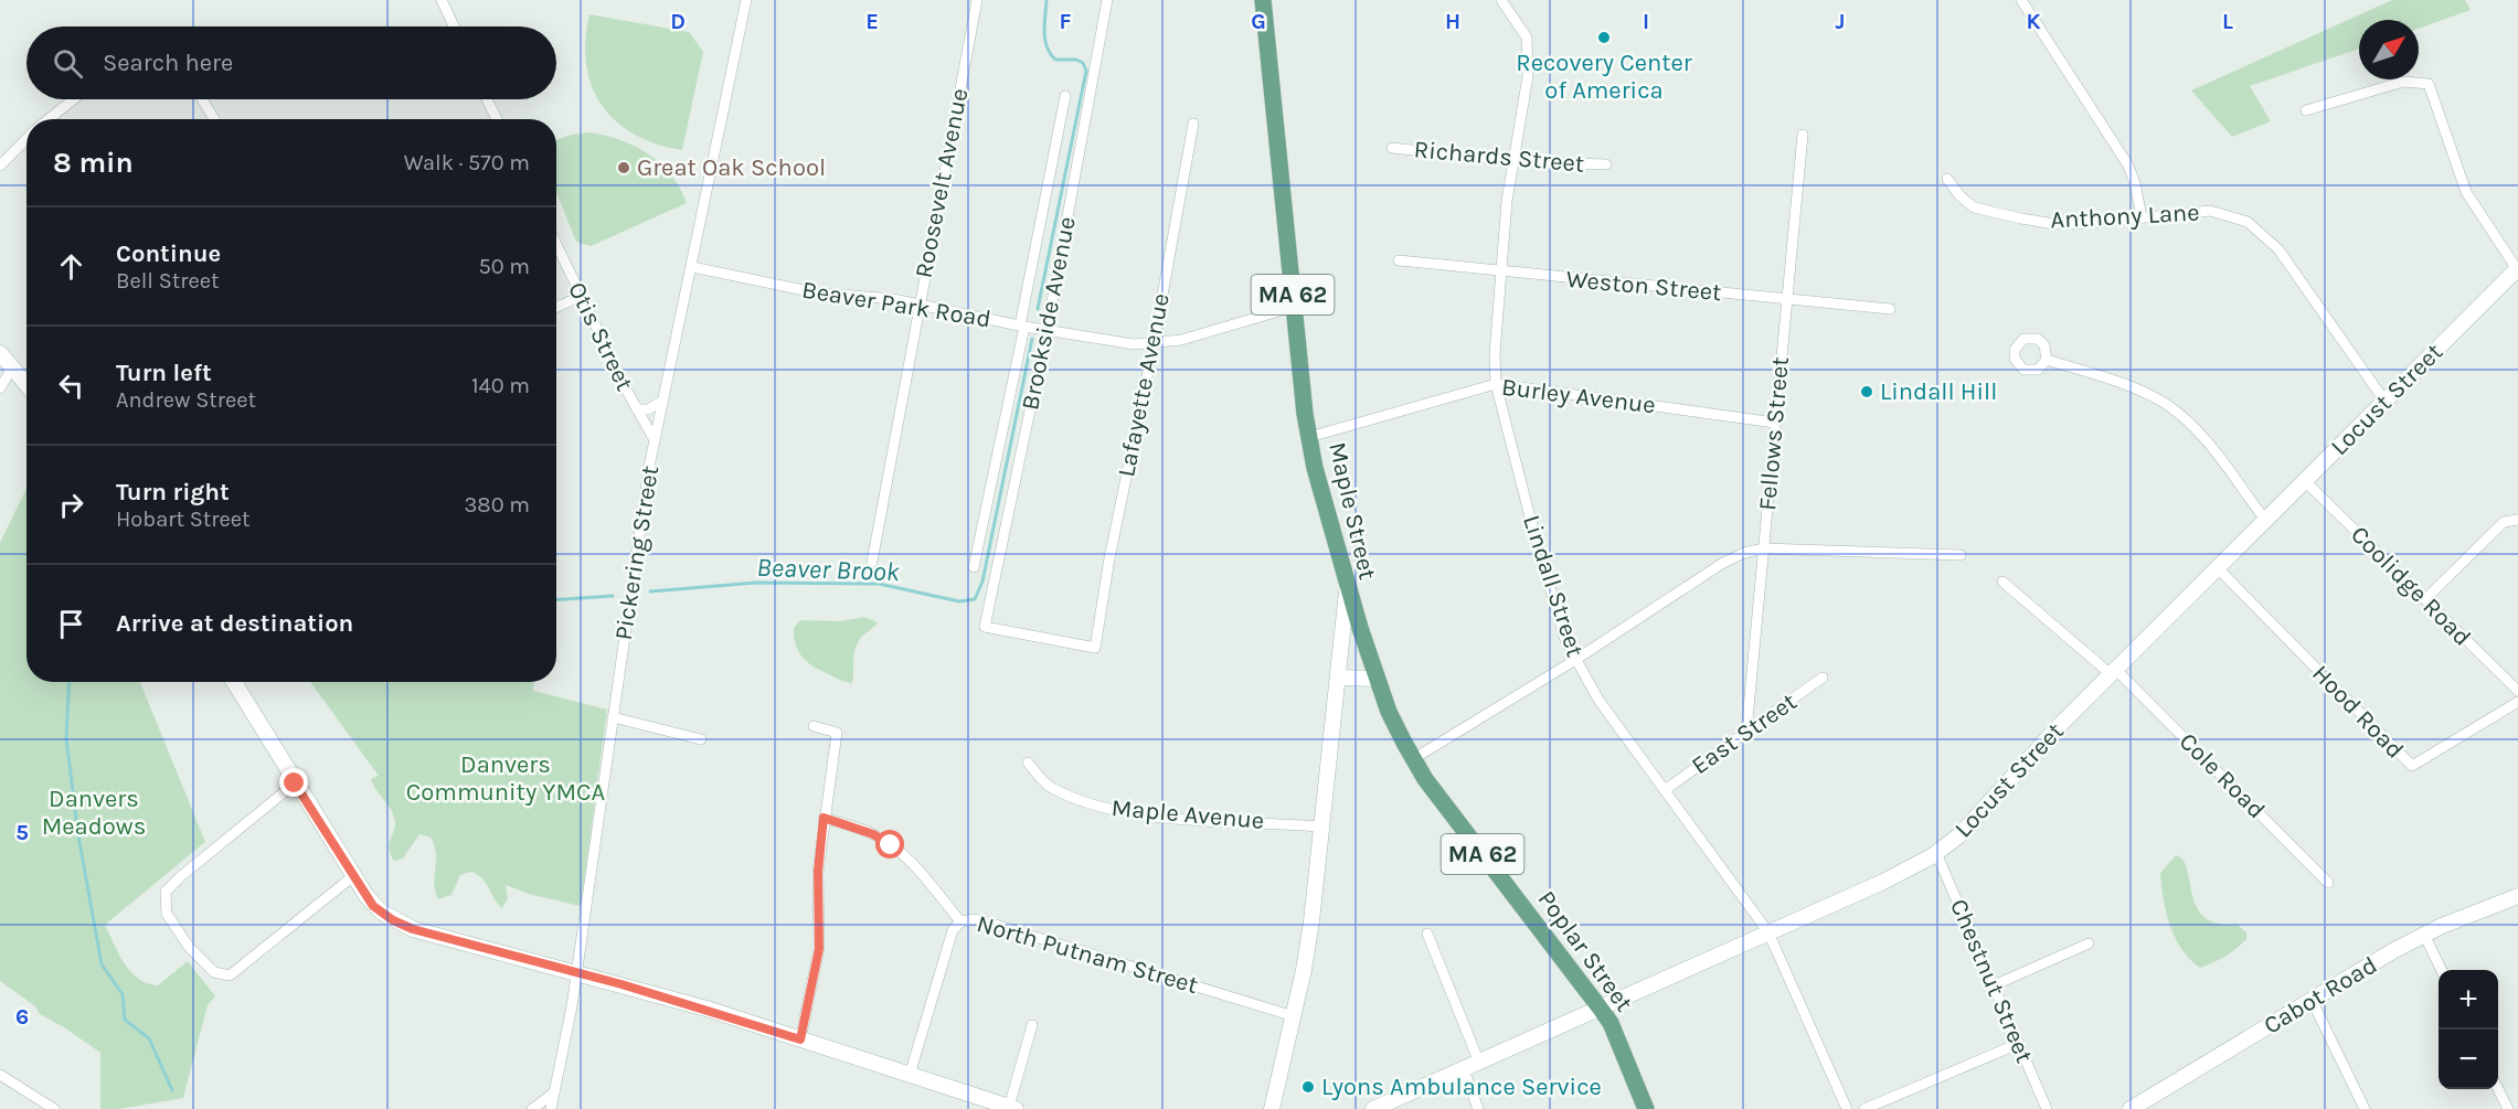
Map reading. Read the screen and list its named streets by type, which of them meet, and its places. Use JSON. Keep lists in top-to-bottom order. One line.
{"streets":{"main road":["MA 62","Locust Street","Maple Street","Poplar Street","Cabot Road"],"street":["Richards Street","Roosevelt Avenue","Anthony Lane","Weston Street","Beaver Park Road","Brookside Avenue","Otis Street","Lafayette Avenue","Burley Avenue","Fellows Street","Pickering Street","Lindall Street","Coolidge Road","Hood Road","East Street","Cole Road","Maple Avenue","North Putnam Street","Chestnut Street"]},"crossings":[["Richards Street","Lindall Street"],["Roosevelt Avenue","Beaver Park Road"],["Anthony Lane","Locust Street"],["Weston Street","Fellows Street"],["Weston Street","Lindall Street"],["Beaver Park Road","Brookside Avenue"],["Beaver Park Road","Lafayette Avenue"],["Beaver Park Road","Maple Street"],["Beaver Park Road","Pickering Street"],["Brookside Avenue","Lafayette Avenue"],["Otis Street","Pickering Street"],["Burley Avenue","Fellows Street"],["Burley Avenue","Maple Street"],["Burley Avenue","Lindall Street"],["Locust Street","Lindall Street"],["Locust Street","Coolidge Road"],["Locust Street","Hood Road"],["Locust Street","Cole Road"],["Locust Street","Poplar Street"],["Locust Street","Chestnut Street"],["Fellows Street","East Street"],["Maple Street","Maple Avenue"],["Maple Street","Poplar Street"],["Maple Street","North Putnam Street"],["Lindall Street","East Street"]],"water":["Beaver Brook"],"parks":["Danvers Community YMCA","Danvers Meadows"],"places":["Recovery Center of America","Great Oak School","Lindall Hill","Lyons Ambulance Service"],"north":"top right","page":{"search":"Search here","heading":["8 min","Walk · 570 m"],"list":[["Continue","Bell Street","50 m"],["Turn left","Andrew Street","140 m"],["Turn right","Hobart Street","380 m"],"Arrive at destination"],"map_buttons":["+","−"]},"grid":{"columns":["D","E","F","G","H","I","J","K","L"],"rows":["5","6"]}}
